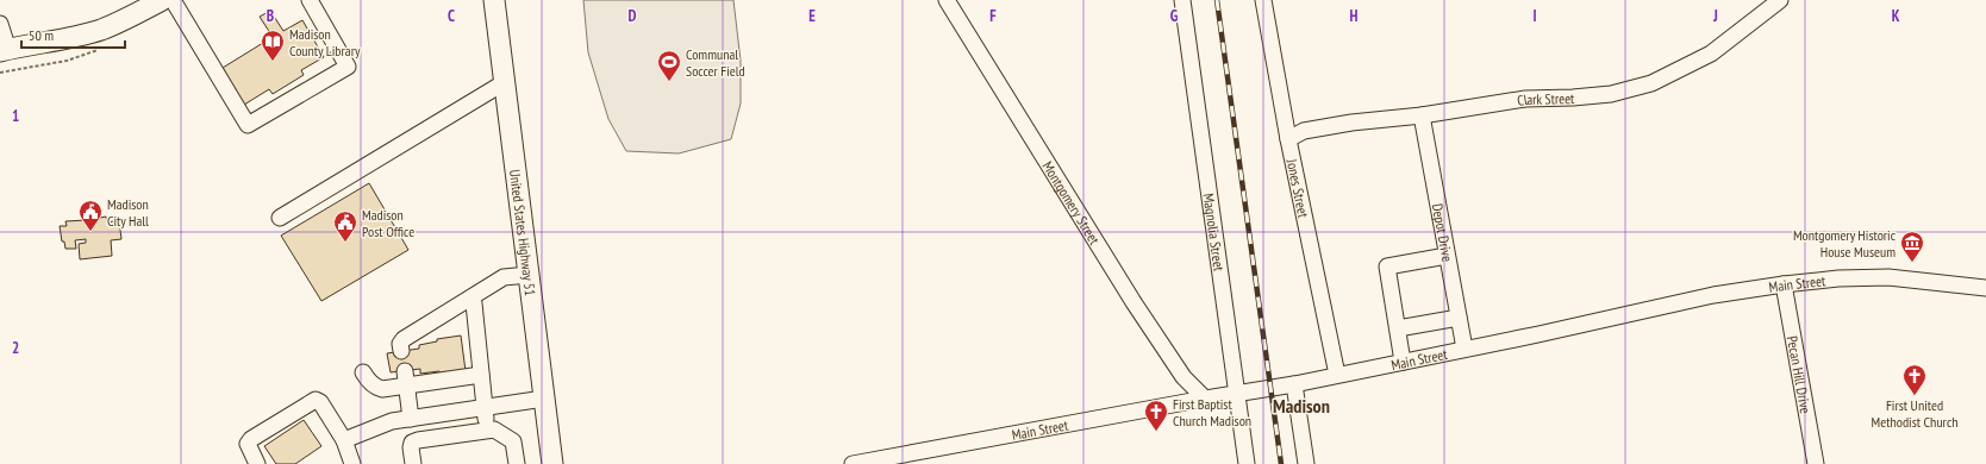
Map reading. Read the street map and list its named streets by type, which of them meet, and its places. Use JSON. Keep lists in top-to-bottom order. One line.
{"streets":{"main road":["United States Highway 51"],"street":["Clark Street","Jones Street","Montgomery Street","Magnolia Street","Depot Drive","Main Street","Pecan Hill Drive"]},"crossings":[["Clark Street","Jones Street"],["Clark Street","Depot Drive"],["Jones Street","Main Street"],["Montgomery Street","Main Street"],["Magnolia Street","Main Street"],["Depot Drive","Main Street"],["Main Street","Pecan Hill Drive"]],"districts":["Madison"],"places":{"library":["Madison County Library"],"sports":["Communal Soccer Field"],"public building":["Madison City Hall","Madison Post Office"],"museum":["Montgomery Historic House Museum"],"church":["First United Methodist Church","First Baptist Church Madison"]},"scale_bar":"50 m","grid":{"columns":["B","C","D","E","F","G","H","I","J","K"],"rows":["1","2"]}}
